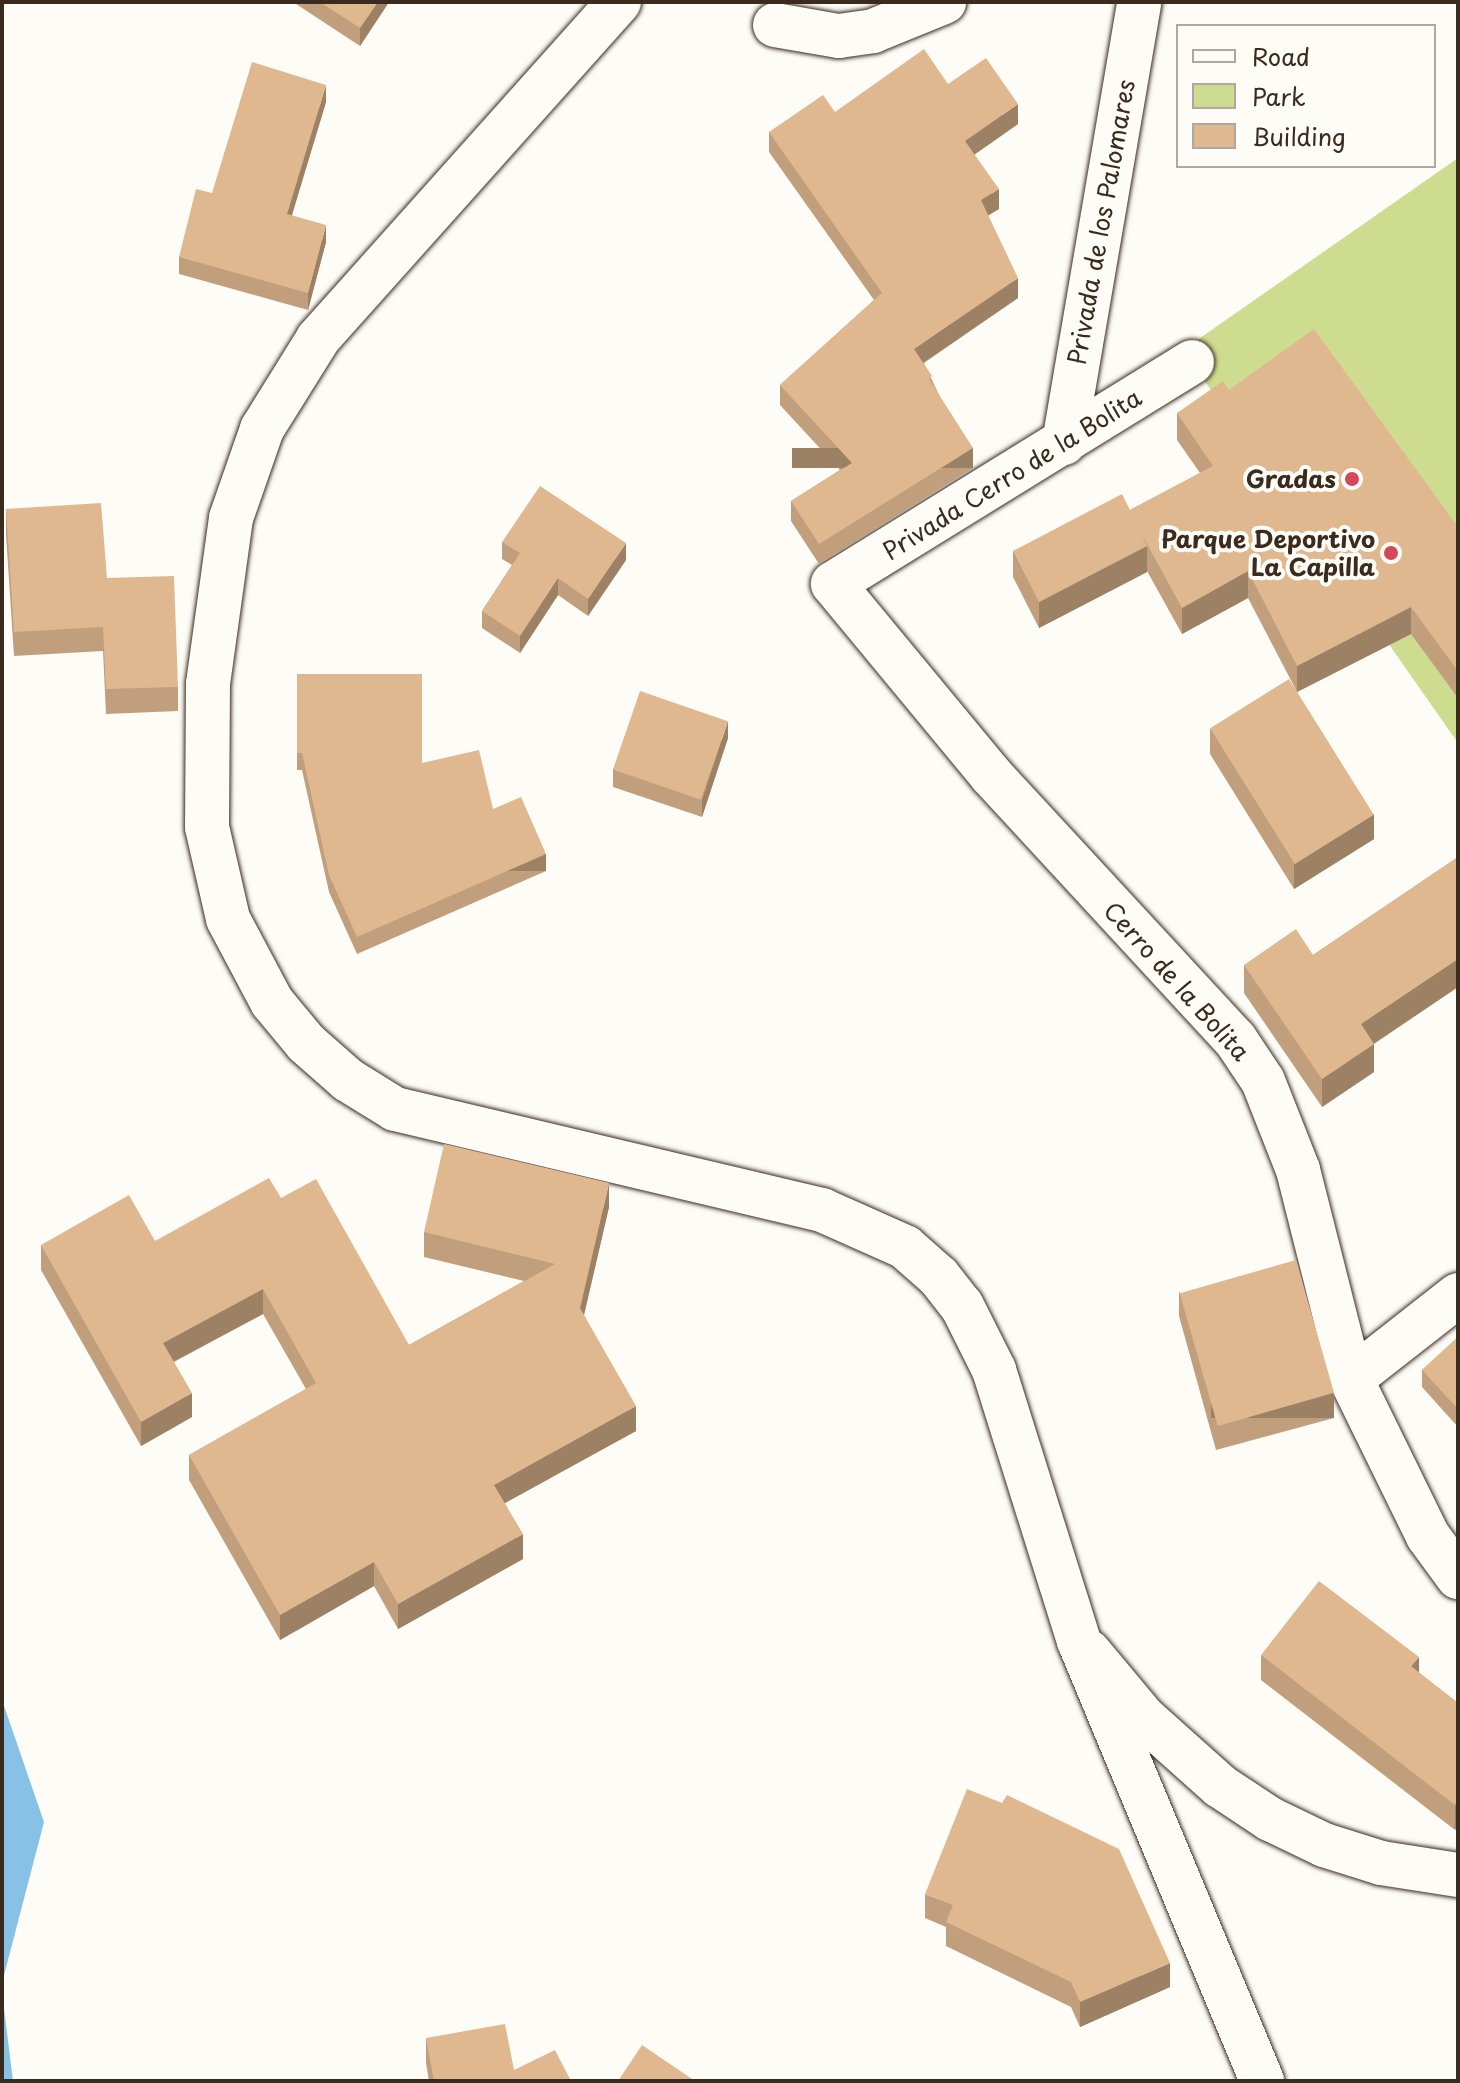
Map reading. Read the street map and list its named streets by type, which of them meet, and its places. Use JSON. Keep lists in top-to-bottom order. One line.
{"streets":{"street":["Privada de los Palomares","Privada Cerro de la Bolita","Cerro de la Bolita"]},"crossings":[["Privada de los Palomares","Privada Cerro de la Bolita"],["Privada Cerro de la Bolita","Cerro de la Bolita"]],"places":["Gradas","Parque Deportivo La Capilla"],"legend":["Road","Park","Building"]}
